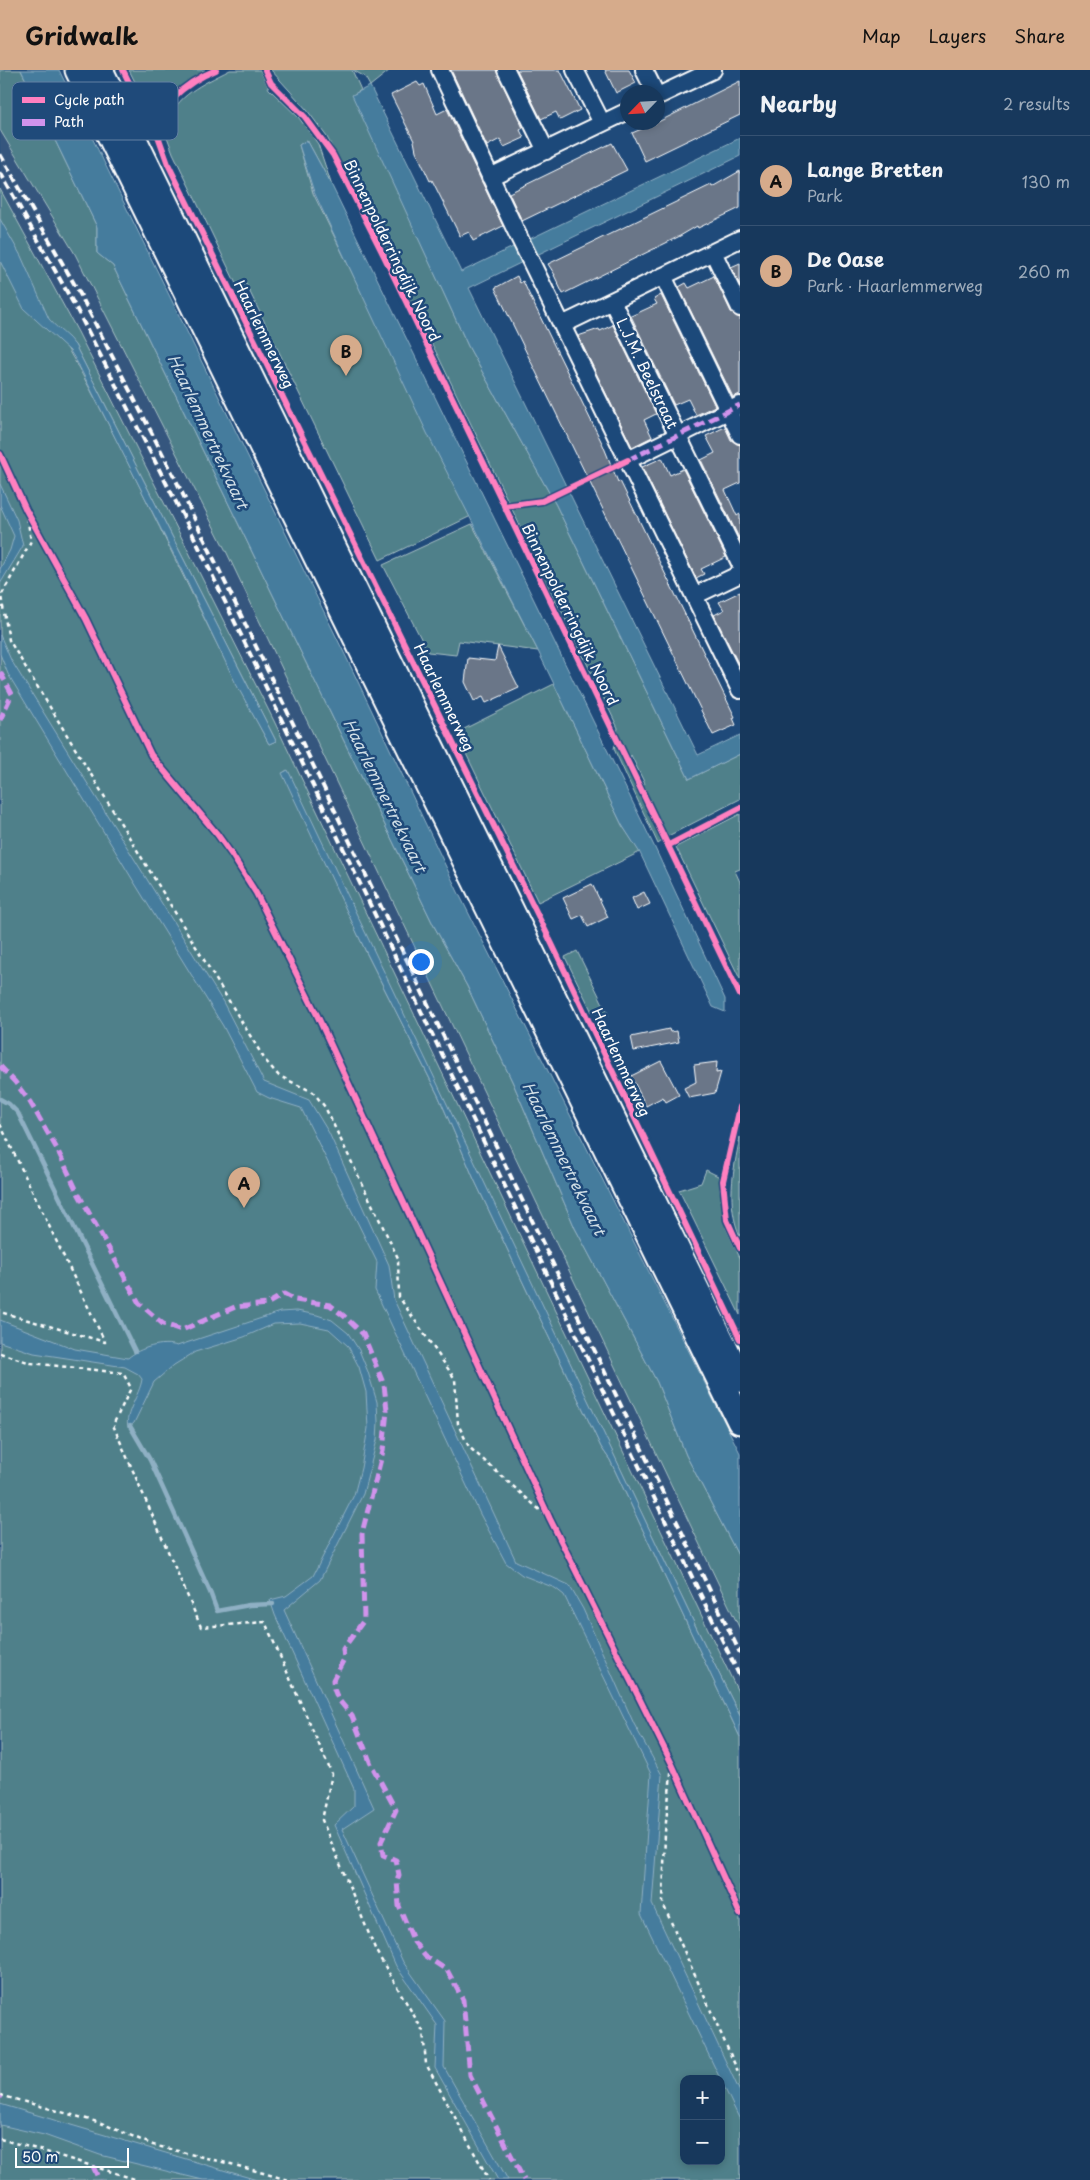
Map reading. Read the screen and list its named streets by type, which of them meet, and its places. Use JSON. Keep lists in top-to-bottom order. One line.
{"streets":{"street":["L.J.M. Beelstraat"],"cycle path":["Binnenpolderringdijk Noord","Haarlemmerweg"]},"water":["Haarlemmertrekvaart"],"legend":["Cycle path","Path"],"scale_bar":"50 m","north":"bottom left","page":{"header":"Gridwalk","nav":["Map","Layers","Share"],"heading":["Nearby","2 results"],"list":[{"mark":"A","name":"Lange Bretten","note":"Park","value":"130 m"},{"mark":"B","name":"De Oase","note":"Park · Haarlemmerweg","value":"260 m"}],"pins":["B","A"],"map_buttons":["+","−"],"scale":"50 m"}}
